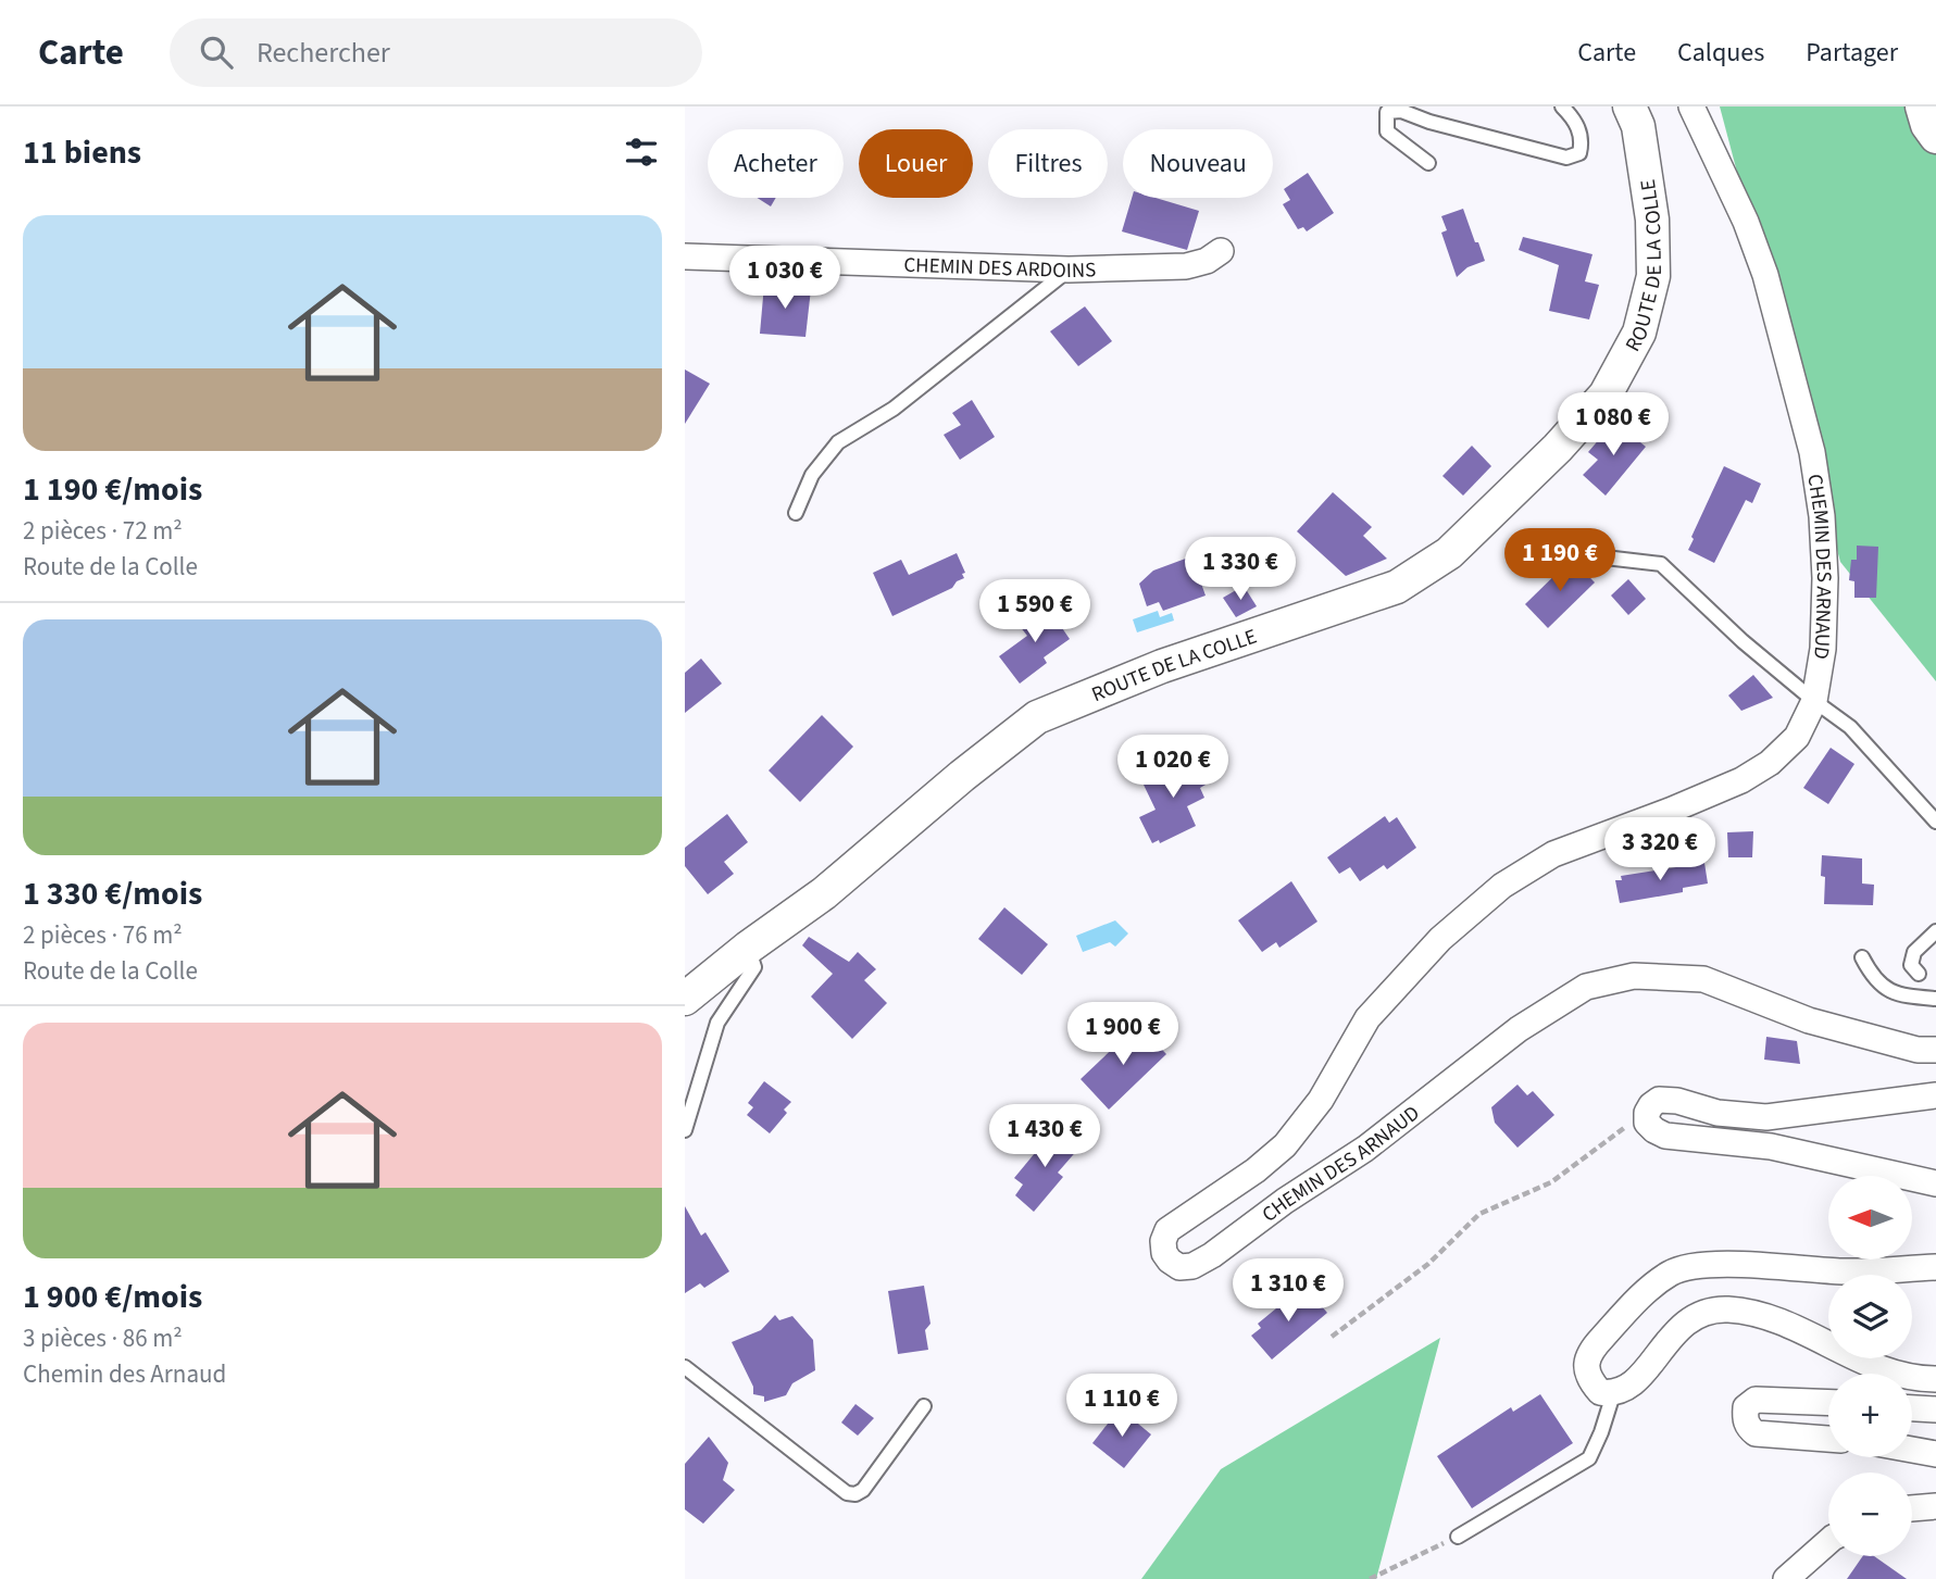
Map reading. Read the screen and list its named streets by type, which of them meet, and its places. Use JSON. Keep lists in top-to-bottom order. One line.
{"streets":{"street":["ROUTE DE LA COLLE","CHEMIN DES ARDOINS","CHEMIN DES ARNAUD"]},"north":"left","page":{"header":"Carte","search":"Rechercher","nav":["Carte","Calques","Partager"],"heading":"11 biens","chip":["Acheter","Louer","Filtres","Nouveau"],"list":[{"name":"1 190 €/mois","note":"2 pièces · 72 m² · Route de la Colle"},{"name":"1 330 €/mois","note":"2 pièces · 76 m² · Route de la Colle"},{"name":"1 900 €/mois","note":"3 pièces · 86 m² · Chemin des Arnaud"}],"price":["1 030 €","1 080 €","1 190 €","1 330 €","1 590 €","1 020 €","3 320 €","1 900 €","1 430 €","1 310 €","1 110 €"],"map_buttons":["+","−"]}}
